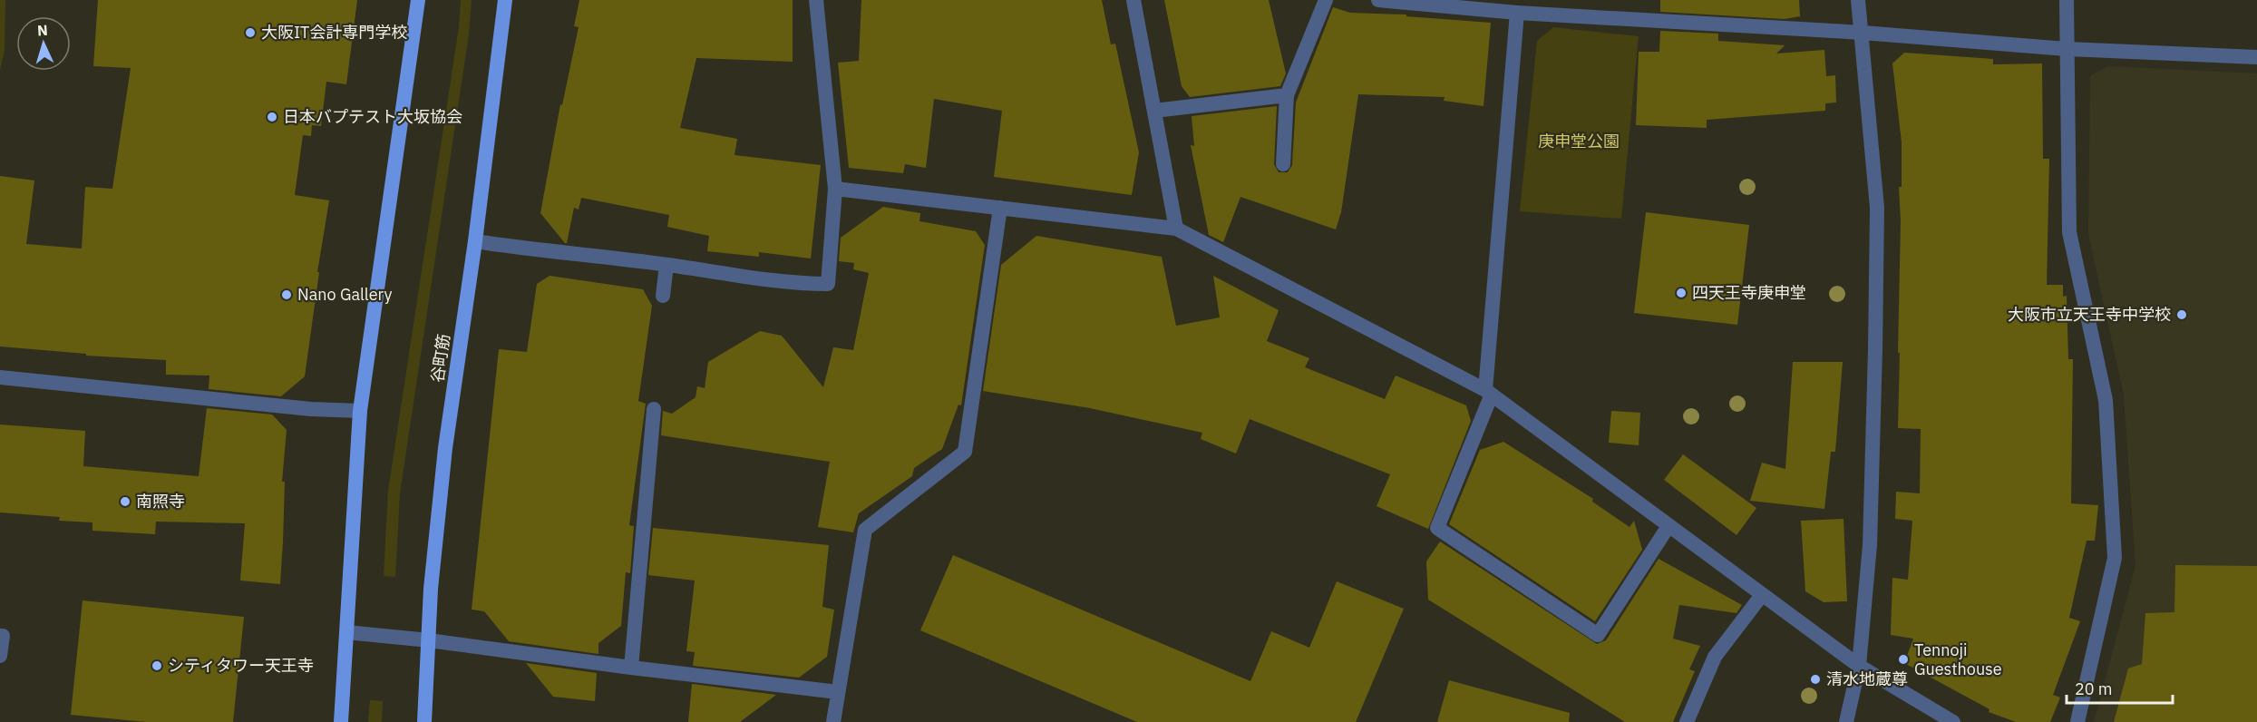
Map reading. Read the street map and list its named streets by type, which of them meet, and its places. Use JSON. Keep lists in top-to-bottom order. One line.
{"streets":{"main road":["谷町筋"]},"parks":["庚申堂公園"],"places":["大阪IT会計専門学校","日本バプテスト大坂協会","四天王寺庚申堂","Nano Gallery","大阪市立天王寺中学校","南照寺","Tennoji Guesthouse","シティタワー天王寺","清水地蔵尊"],"scale_bar":"20 m","north":"top"}
